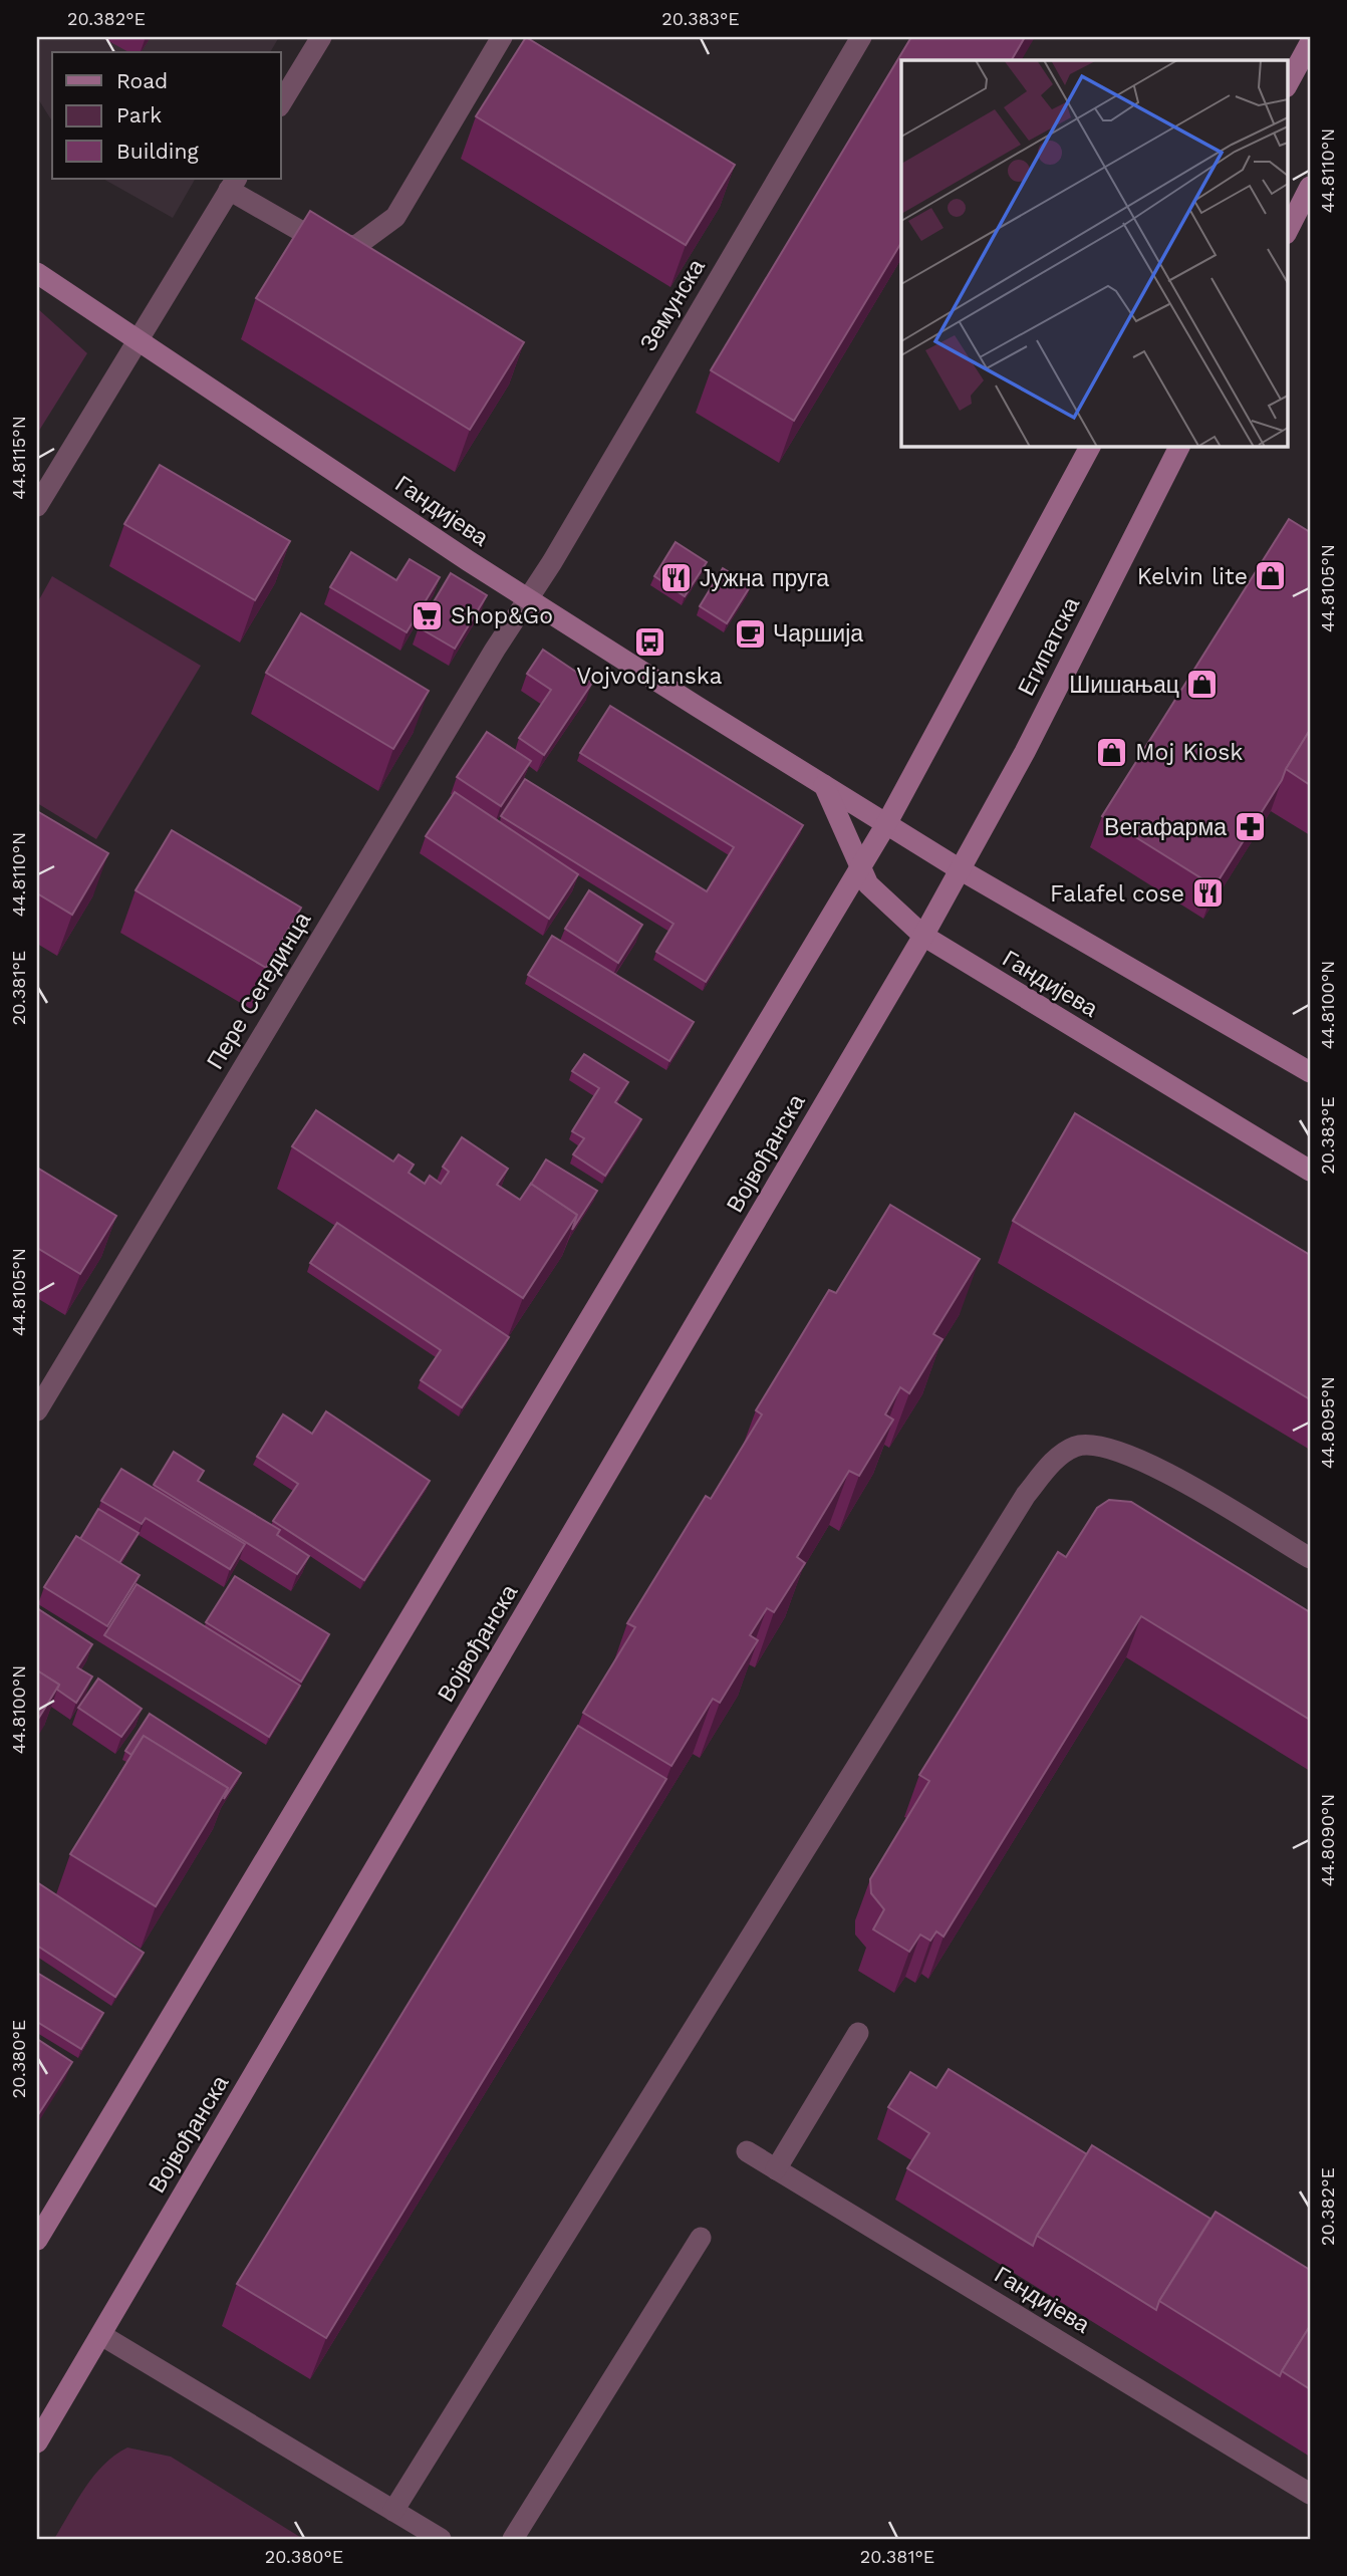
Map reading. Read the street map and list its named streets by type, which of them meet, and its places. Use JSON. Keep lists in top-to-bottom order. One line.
{"streets":{"main road":["Гандијева","Египатска","Војвођанска"],"street":["Земунска","Пере Сегединца"]},"crossings":[["Земунска","Гандијева"],["Земунска","Пере Сегединца"],["Гандијева","Египатска"],["Гандијева","Пере Сегединца"],["Гандијева","Војвођанска"],["Египатска","Војвођанска"]],"places":{"shop":["Kelvin lite","Шишањац","Moj Kiosk"],"restaurant":["Јужна пруга","Falafel cose"],"supermarket":["Shop&Go"],"cafe":["Чаршија"],"bus stop":["Vojvodjanska"],"pharmacy":["Вегафарма"]},"legend":["Road","Park","Building"],"coordinates":["20.382°E","20.383°E","44.8110°N","44.8115°N","44.8105°N","20.381°E","44.8100°N","44.8095°N","44.8090°N","20.380°E"]}
